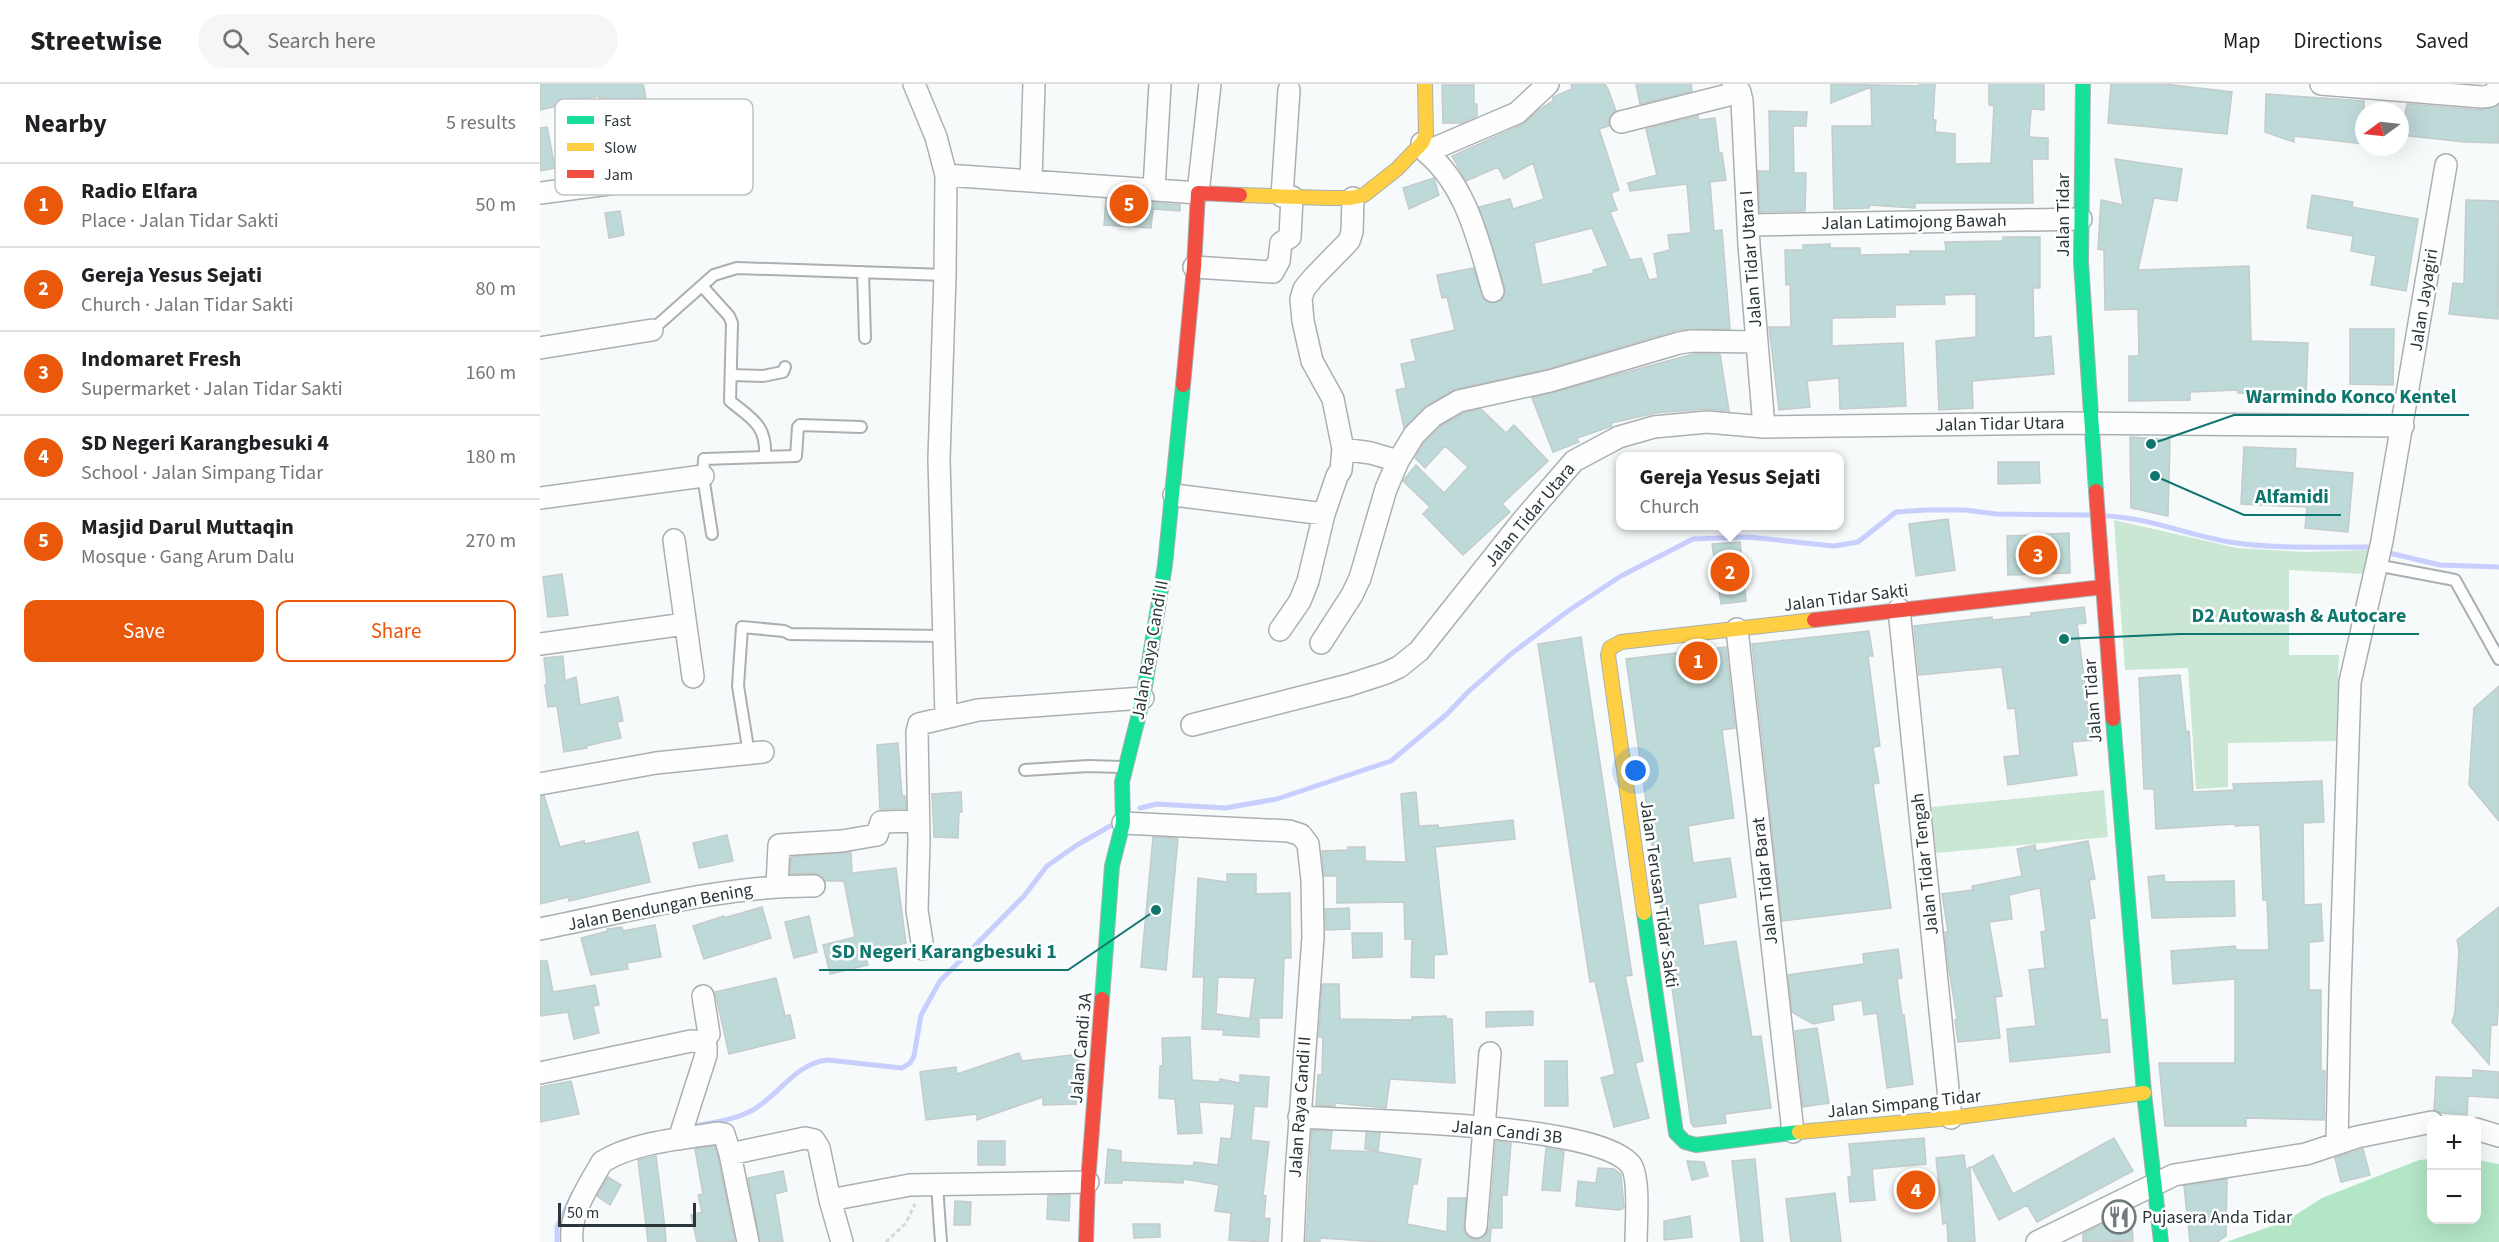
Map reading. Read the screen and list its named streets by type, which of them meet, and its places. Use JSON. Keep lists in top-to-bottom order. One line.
{"streets":{"street":["Jalan Tidar","Jalan Latimojong Bawah","Jalan Tidar Utara I","Jalan Jayagiri","Jalan Tidar Utara","Jalan Tidar Sakti","Jalan Raya Candi II","Jalan Tidar Tengah","Jalan Tidar Barat","Jalan Terusan Tidar Sakti","Jalan Bendungan Bening","Jalan Candi 3A","Jalan Simpang Tidar","Jalan Candi 3B"]},"crossings":[["Jalan Tidar","Jalan Latimojong Bawah"],["Jalan Tidar","Jalan Tidar Utara"],["Jalan Tidar","Jalan Tidar Sakti"],["Jalan Tidar","Jalan Simpang Tidar"],["Jalan Latimojong Bawah","Jalan Tidar Utara I"],["Jalan Tidar Utara I","Jalan Tidar Utara"],["Jalan Jayagiri","Jalan Tidar Utara"],["Jalan Tidar Sakti","Jalan Tidar Tengah"],["Jalan Tidar Sakti","Jalan Tidar Barat"],["Jalan Tidar Sakti","Jalan Terusan Tidar Sakti"],["Jalan Raya Candi II","Jalan Candi 3A"],["Jalan Raya Candi II","Jalan Candi 3B"],["Jalan Tidar Tengah","Jalan Simpang Tidar"],["Jalan Tidar Barat","Jalan Simpang Tidar"],["Jalan Terusan Tidar Sakti","Jalan Simpang Tidar"]],"places":{"other":["Warmindo Konco Kentel","Alfamidi","D2 Autowash & Autocare","SD Negeri Karangbesuki 1"],"restaurant":["Pujasera Anda Tidar"]},"legend":["Fast","Slow","Jam"],"scale_bar":"50 m","north":"left","page":{"header":"Streetwise","search":"Search here","nav":["Map","Directions","Saved"],"heading":["Nearby","5 results"],"list":[{"mark":"1","name":"Radio Elfara","note":"Place · Jalan Tidar Sakti","value":"50 m"},{"mark":"2","name":"Gereja Yesus Sejati","note":"Church · Jalan Tidar Sakti","value":"80 m"},{"mark":"3","name":"Indomaret Fresh","note":"Supermarket · Jalan Tidar Sakti","value":"160 m"},{"mark":"4","name":"SD Negeri Karangbesuki 4","note":"School · Jalan Simpang Tidar","value":"180 m"},{"mark":"5","name":"Masjid Darul Muttaqin","note":"Mosque · Gang Arum Dalu","value":"270 m"}],"pins":["5","3","2","1","4"],"popup":["Gereja Yesus Sejati","Church"],"buttons":["Save","Share"],"map_buttons":["+","−"],"scale":"50 m"}}
